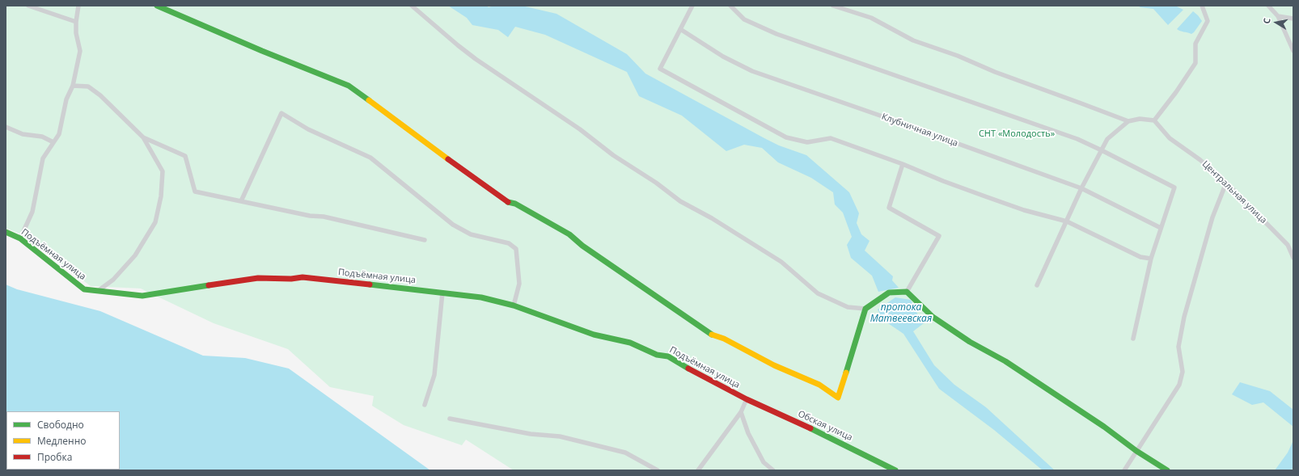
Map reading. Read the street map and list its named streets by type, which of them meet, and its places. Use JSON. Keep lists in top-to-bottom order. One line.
{"streets":{"street":["Клубничная улица","Центральная улица","Подъёмная улица","Обская улица"]},"crossings":[["Подъёмная улица","Обская улица"]],"water":["протока Матвеевская"],"parks":["СНТ «Молодость»"],"legend":["Свободно","Медленно","Пробка"],"north":"left"}
